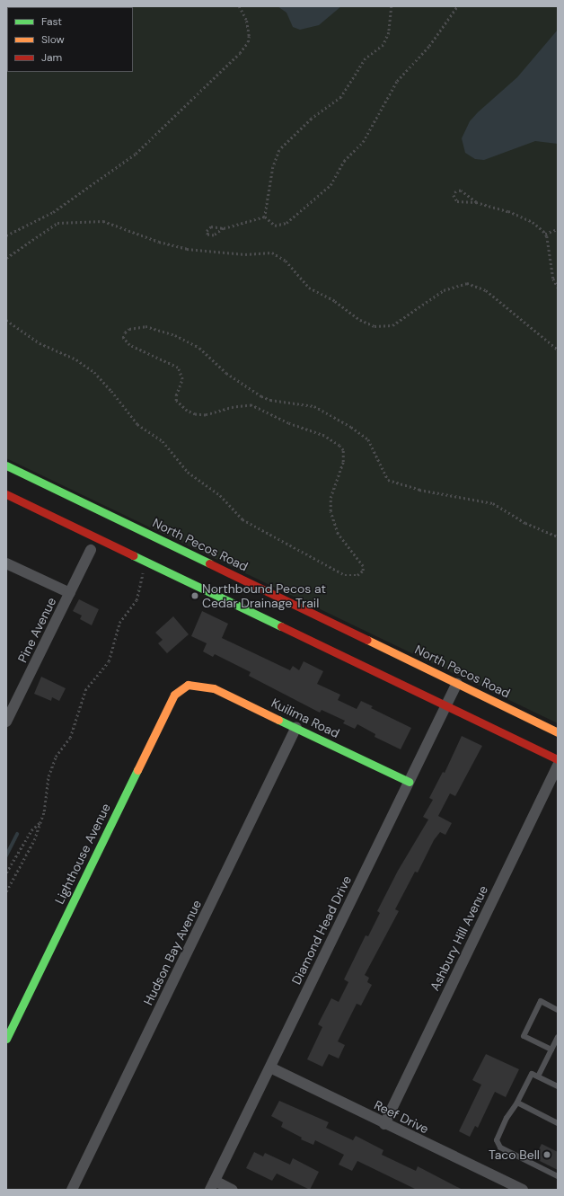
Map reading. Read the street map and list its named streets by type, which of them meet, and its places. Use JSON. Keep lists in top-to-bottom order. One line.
{"streets":{"main road":["North Pecos Road","Kuilima Road","Lighthouse Avenue"],"street":["Pine Avenue","Diamond Head Drive","Ashbury Hill Avenue","Hudson Bay Avenue","Reef Drive"]},"crossings":[["North Pecos Road","Diamond Head Drive"],["Kuilima Road","Lighthouse Avenue"],["Kuilima Road","Diamond Head Drive"],["Kuilima Road","Hudson Bay Avenue"],["Diamond Head Drive","Reef Drive"],["Ashbury Hill Avenue","Reef Drive"]],"places":["Northbound Pecos at Cedar Drainage Trail","Taco Bell"],"legend":["Fast","Slow","Jam"]}
